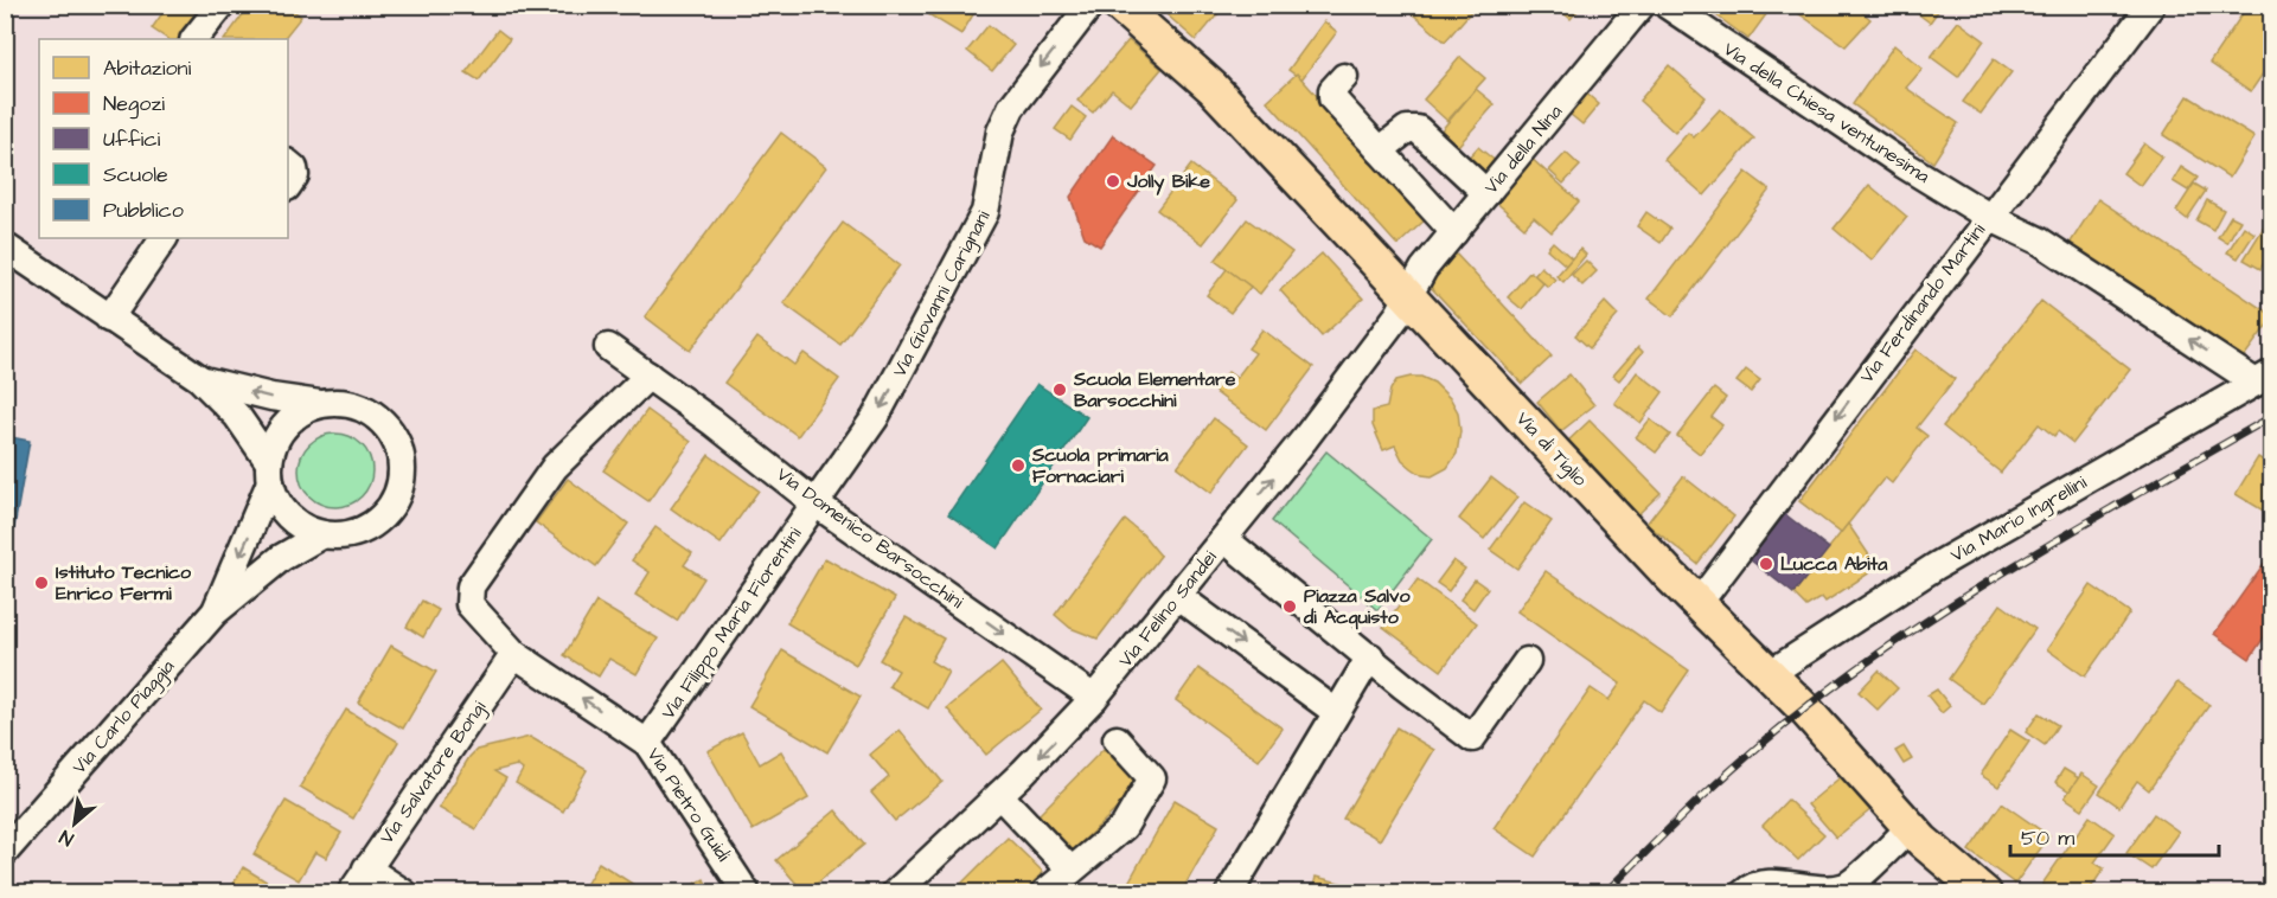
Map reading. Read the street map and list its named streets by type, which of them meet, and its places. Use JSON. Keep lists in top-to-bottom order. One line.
{"streets":{"main road":["Via di Tiglio"],"street":["Via della Chiesa ventunesima","Via della Nina","Via Giovanni Carignani","Via Ferdinando Martini","Via Mario Ingrellini","Via Domenico Barsocchini","Via Felino Sandei","Via Filippo Maria Fiorentini","Via Carlo Piaggia","Via Salvatore Bongi","Via Pietro Guidi"]},"crossings":[["Via della Chiesa ventunesima","Via Ferdinando Martini"],["Via della Chiesa ventunesima","Via Mario Ingrellini"],["Via della Nina","Via di Tiglio"],["Via della Nina","Via Felino Sandei"],["Via Giovanni Carignani","Via Domenico Barsocchini"],["Via Giovanni Carignani","Via Filippo Maria Fiorentini"],["Via Ferdinando Martini","Via di Tiglio"],["Via di Tiglio","Via Mario Ingrellini"],["Via di Tiglio","Via Felino Sandei"],["Via Domenico Barsocchini","Via Felino Sandei"],["Via Domenico Barsocchini","Via Filippo Maria Fiorentini"],["Via Filippo Maria Fiorentini","Via Pietro Guidi"],["Via Salvatore Bongi","Via Pietro Guidi"]],"one_way":["Via della Chiesa ventunesima","Via Giovanni Carignani","Via Ferdinando Martini","Via Domenico Barsocchini","Via Pietro Guidi"],"places":["Jolly Bike","Scuola Elementare Barsocchini","Scuola primaria Fornaciari","Lucca Abita","Istituto Tecnico Enrico Fermi","Piazza Salvo di Acquisto"],"legend":["Abitazioni","Negozi","Uffici","Scuole","Pubblico"],"scale_bar":"50 m","north":"bottom left"}
